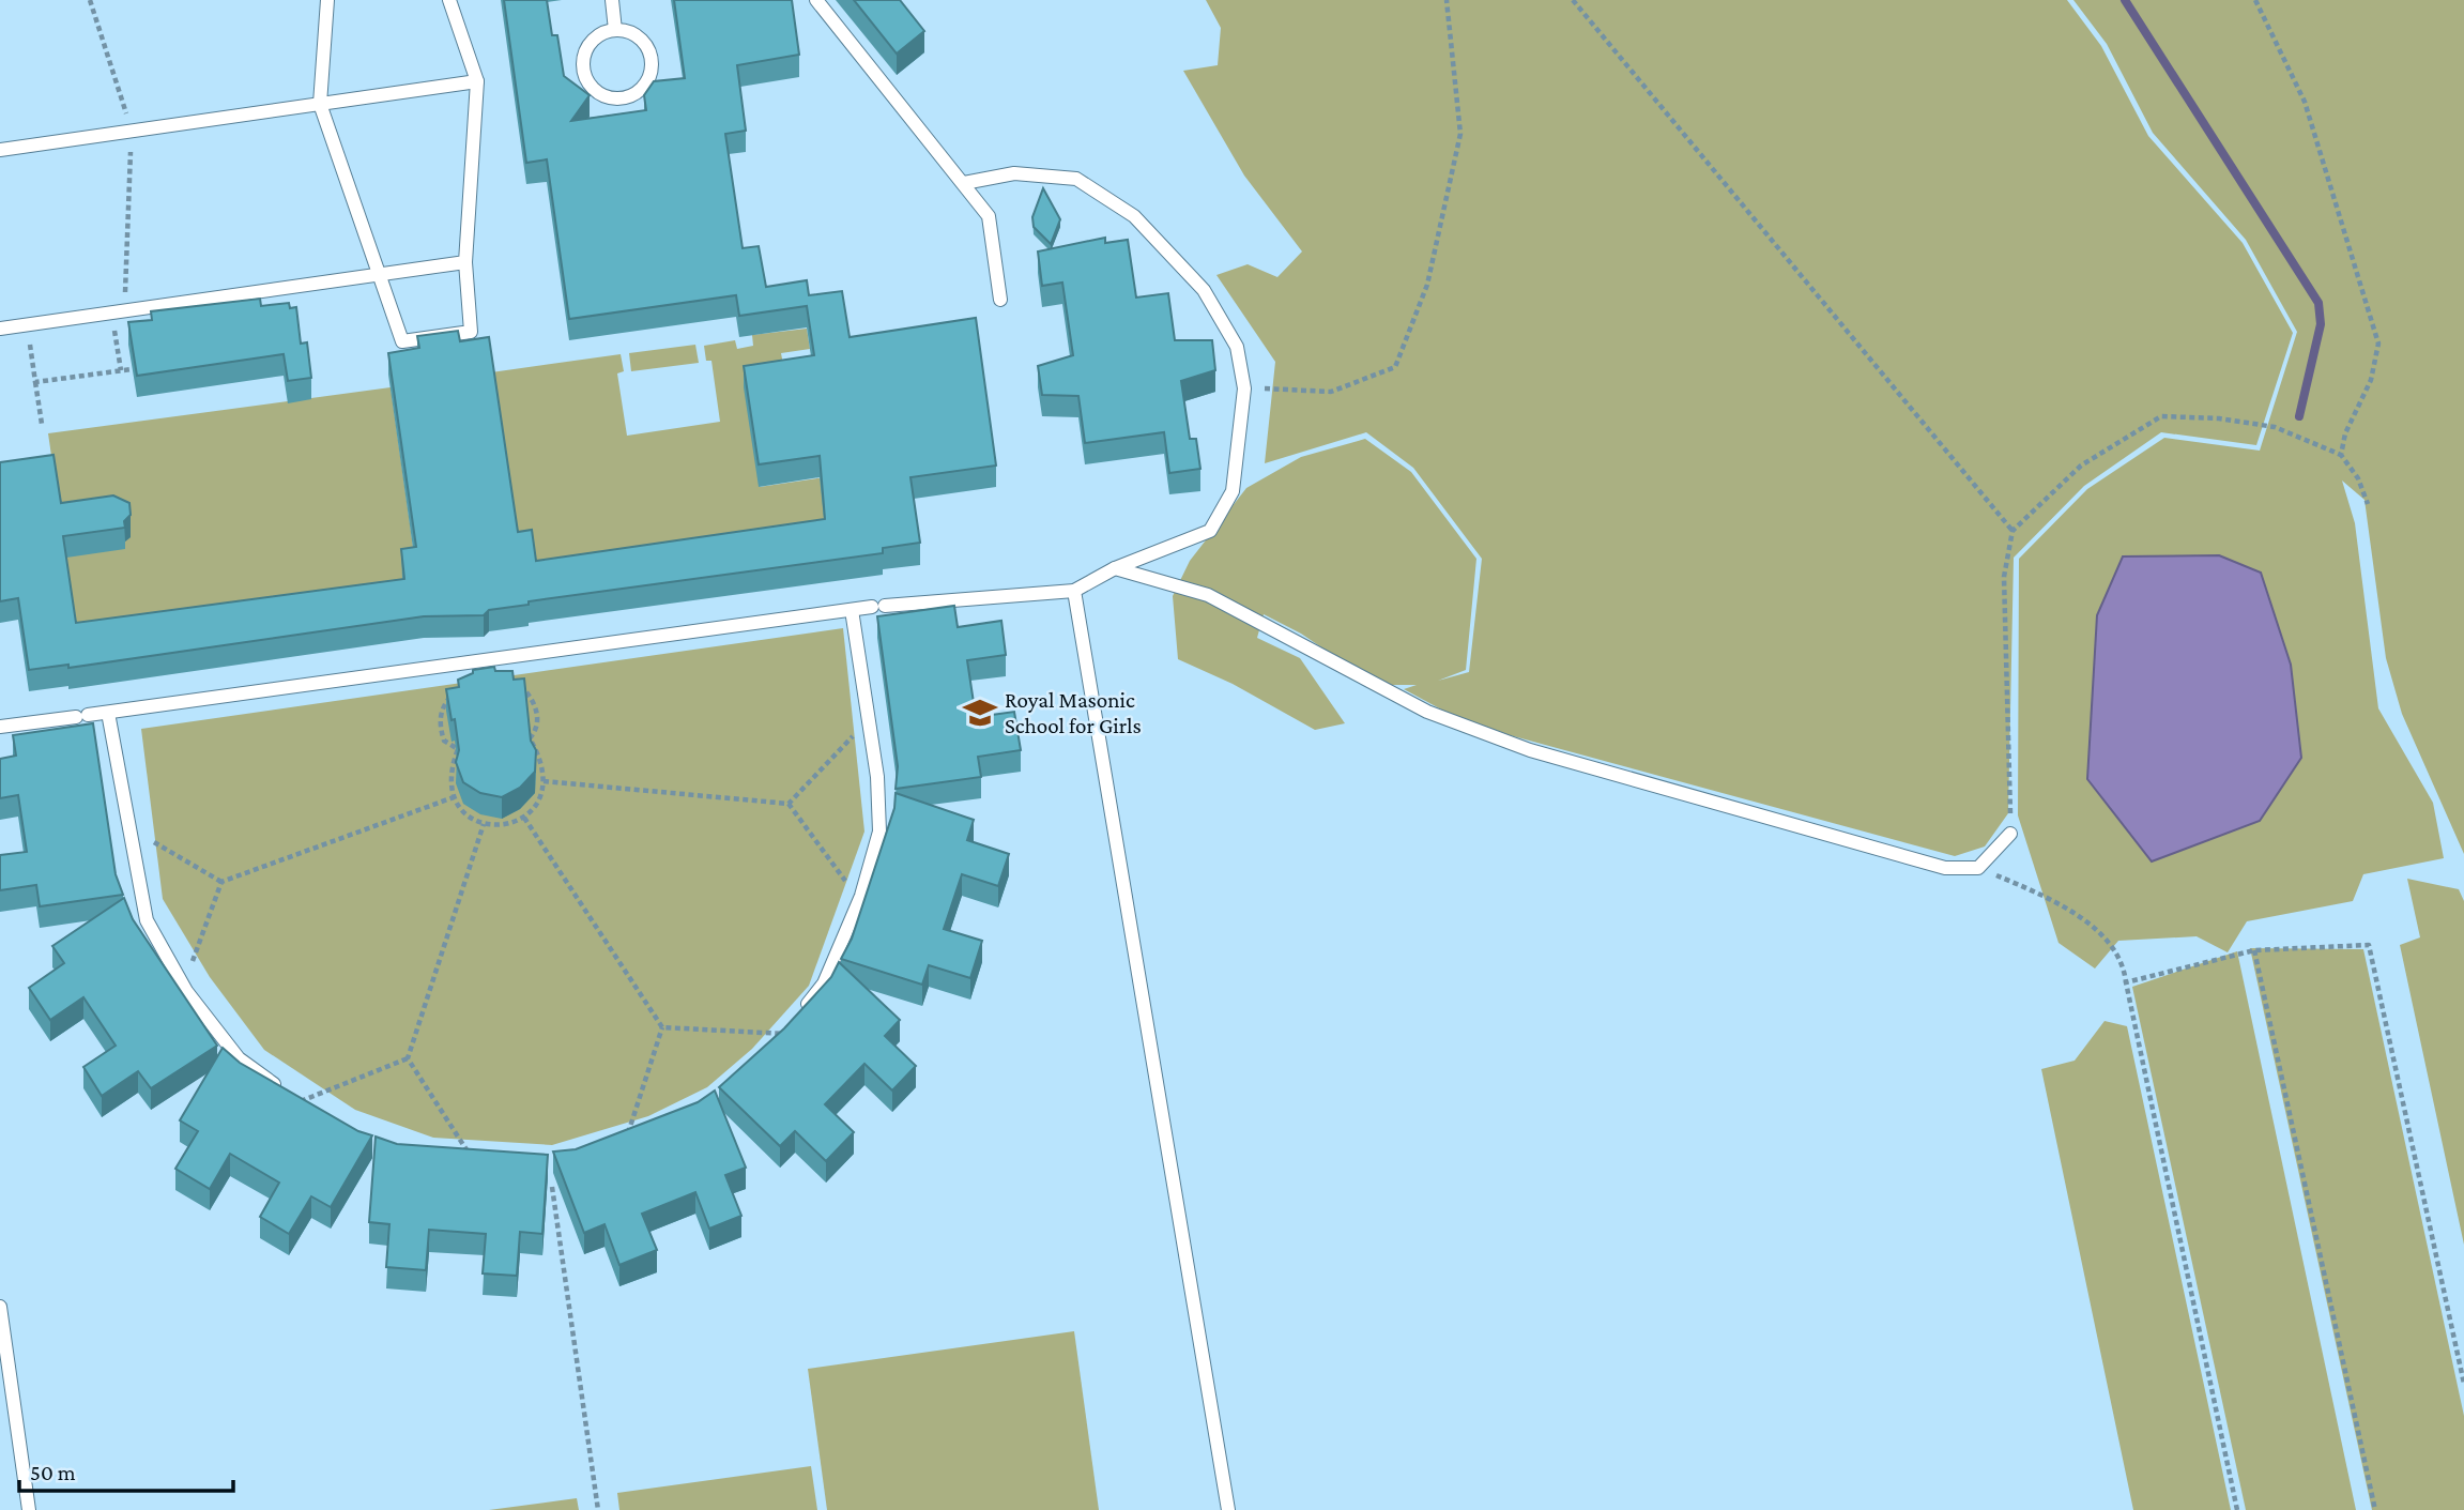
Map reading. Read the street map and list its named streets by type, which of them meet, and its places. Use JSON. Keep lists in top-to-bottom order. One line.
{"places":{"school or university":["Royal Masonic School for Girls"]},"scale_bar":"50 m"}
